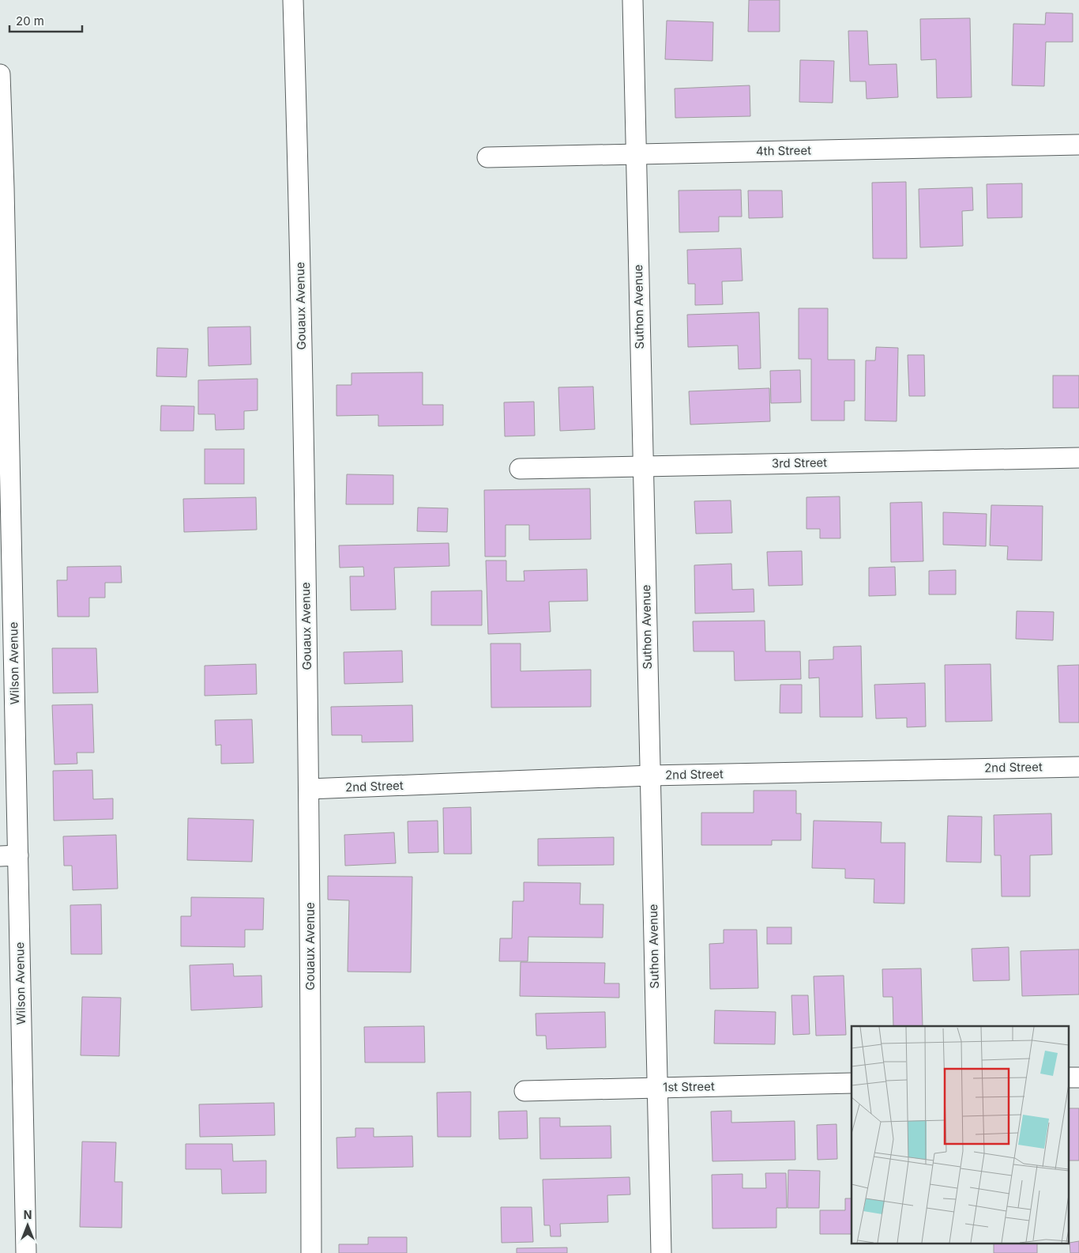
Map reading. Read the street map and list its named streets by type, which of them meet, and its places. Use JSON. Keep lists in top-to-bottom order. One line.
{"streets":{"street":["4th Street","Gouaux Avenue","Suthon Avenue","3rd Street","Wilson Avenue","2nd Street","1st Street"]},"crossings":[["4th Street","Suthon Avenue"],["Gouaux Avenue","2nd Street"],["Suthon Avenue","3rd Street"],["Suthon Avenue","2nd Street"],["Suthon Avenue","1st Street"]],"scale_bar":"20 m","north":"top"}
